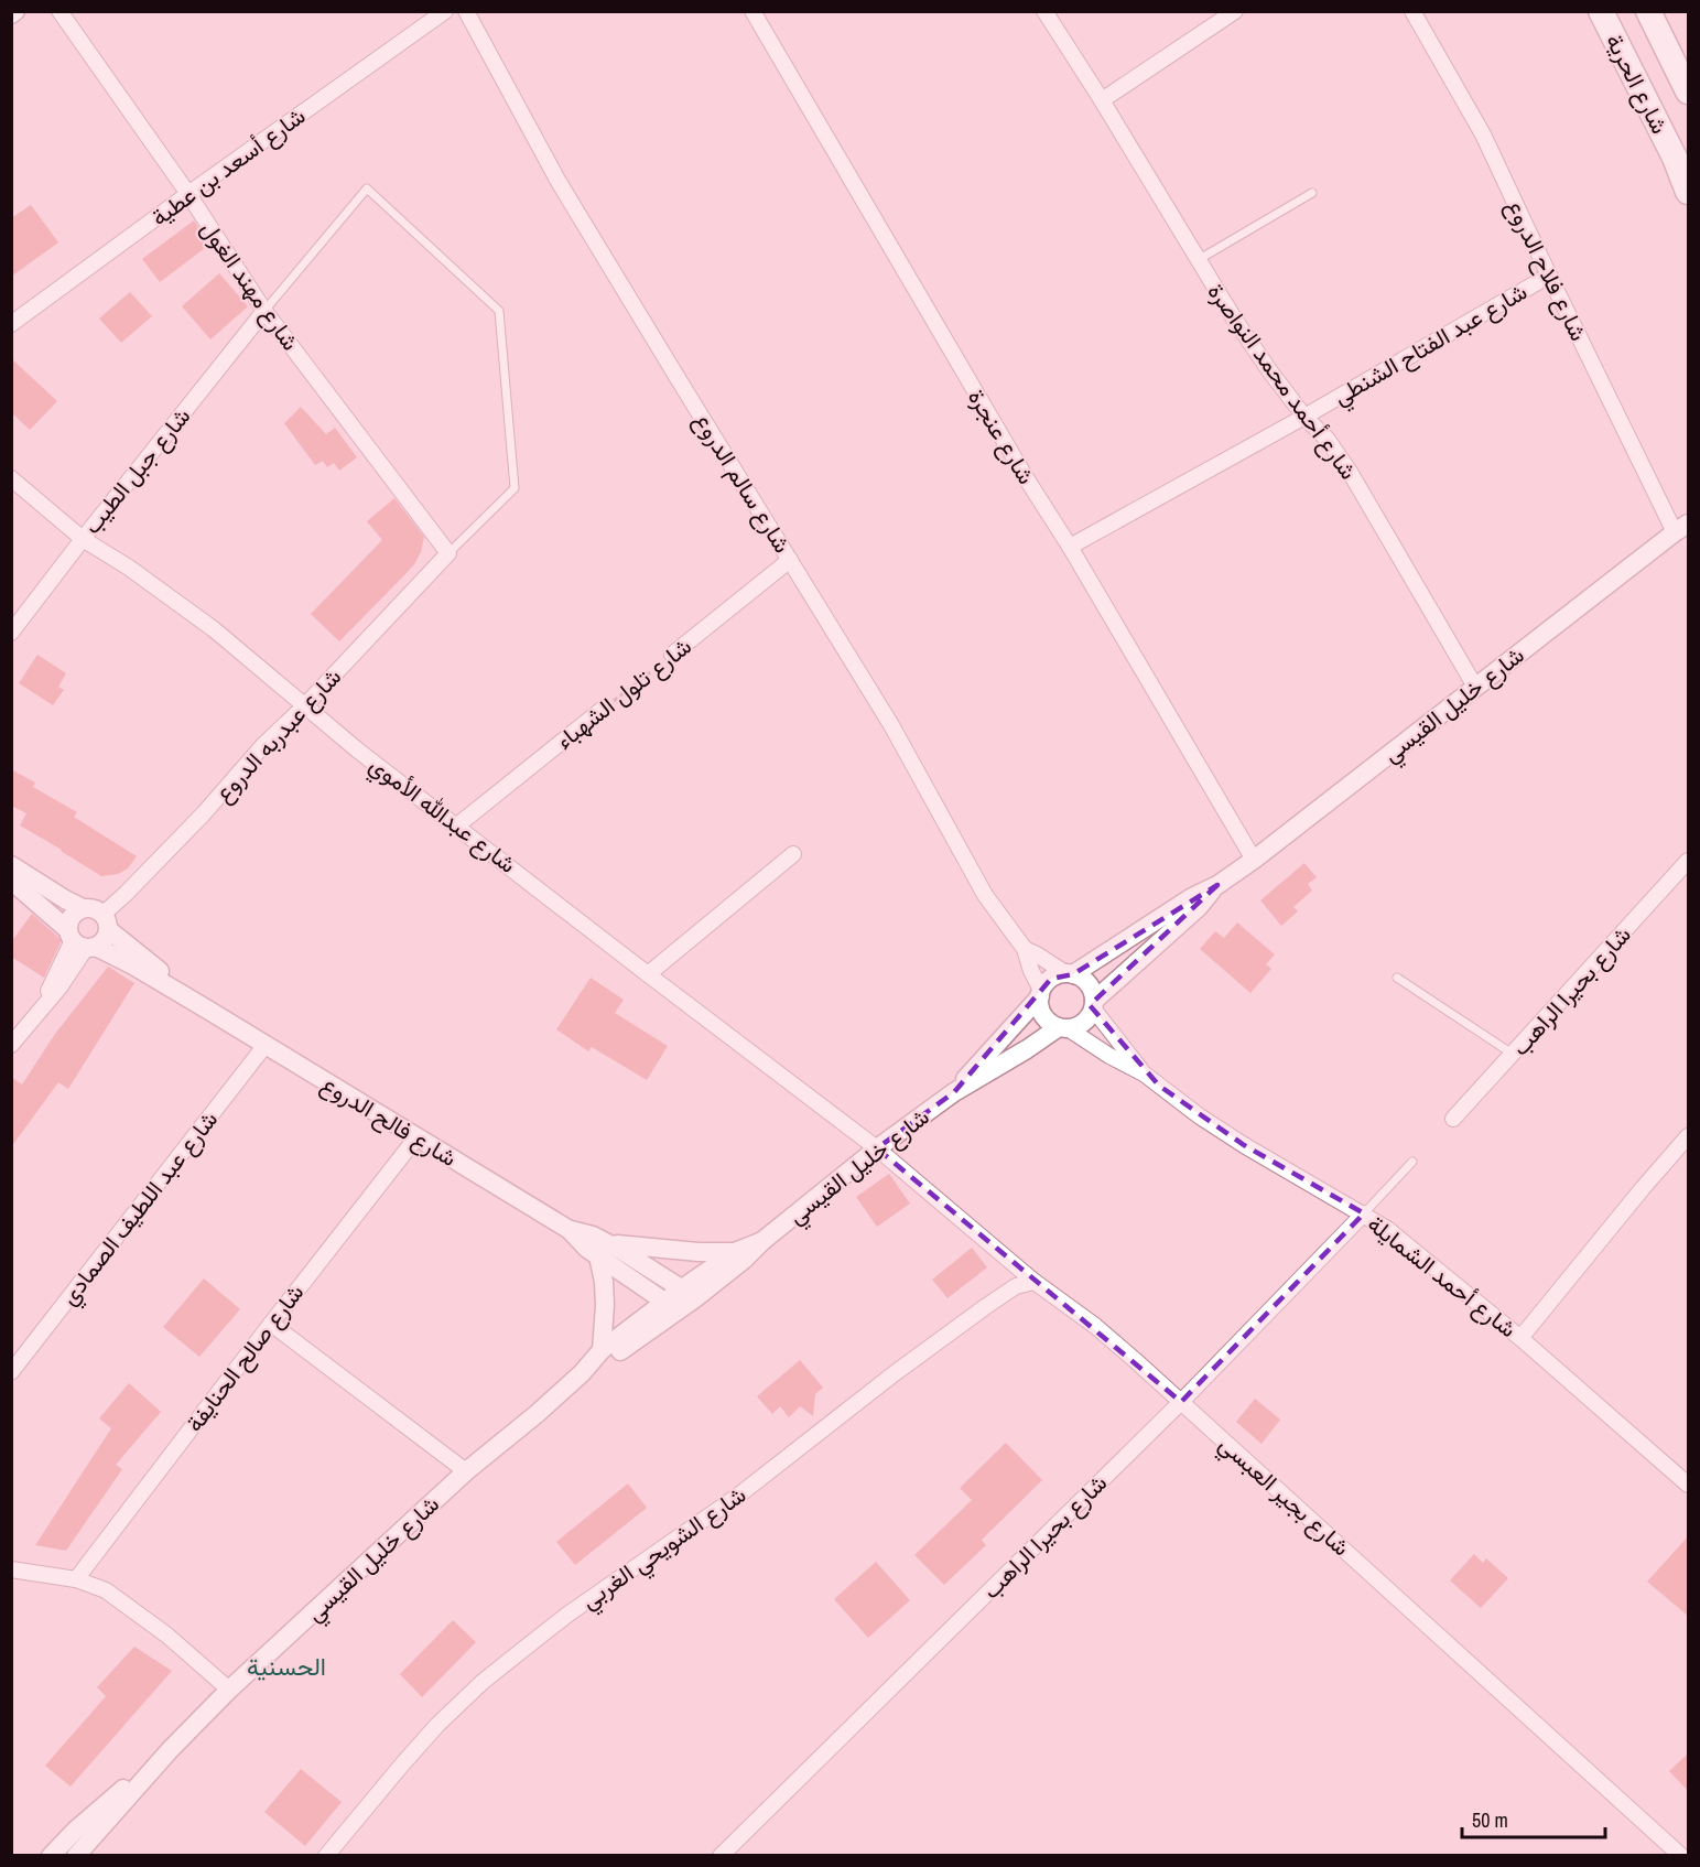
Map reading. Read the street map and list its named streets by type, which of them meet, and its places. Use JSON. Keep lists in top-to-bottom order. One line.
{"streets":{"highway":["شارع الحرية"],"street":["شارع أسعد بن عطية","شارع فلاح الدروع","شارع مهند الغول","شارع عبد الفتاح الشنطي","شارع أحمد محمد النواصرة","شارع عنجرة","شارع جبل الطيب","شارع سالم الدروع","شارع تلول الشهباء","شارع خليل القيسي","شارع عبدربه الدروع","شارع عبدالله الأموي","شارع بحيرا الراهب","شارع فالح الدروع","شارع عبد اللطيف الصمادي","شارع أحمد الشمايلة","شارع صالح الحنايفة","شارع بجير العبسي","شارع الشويحي الغربي"]},"crossings":[["شارع أسعد بن عطية","شارع مهند الغول"],["شارع فلاح الدروع","شارع عبد الفتاح الشنطي"],["شارع فلاح الدروع","شارع خليل القيسي"],["شارع مهند الغول","شارع جبل الطيب"],["شارع مهند الغول","شارع عبدربه الدروع"],["شارع عبد الفتاح الشنطي","شارع أحمد محمد النواصرة"],["شارع عبد الفتاح الشنطي","شارع عنجرة"],["شارع أحمد محمد النواصرة","شارع خليل القيسي"],["شارع عنجرة","شارع خليل القيسي"],["شارع جبل الطيب","شارع عبدالله الأموي"],["شارع سالم الدروع","شارع تلول الشهباء"],["شارع سالم الدروع","شارع خليل القيسي"],["شارع سالم الدروع","شارع أحمد الشمايلة"],["شارع تلول الشهباء","شارع عبدالله الأموي"],["شارع خليل القيسي","شارع عبدالله الأموي"],["شارع خليل القيسي","شارع فالح الدروع"],["شارع خليل القيسي","شارع أحمد الشمايلة"],["شارع خليل القيسي","شارع بجير العبسي"],["شارع عبدربه الدروع","شارع عبدالله الأموي"],["شارع عبدربه الدروع","شارع فالح الدروع"],["شارع عبدالله الأموي","شارع بجير العبسي"],["شارع بحيرا الراهب","شارع أحمد الشمايلة"],["شارع بحيرا الراهب","شارع بجير العبسي"],["شارع فالح الدروع","شارع عبد اللطيف الصمادي"],["شارع فالح الدروع","شارع صالح الحنايفة"],["شارع بجير العبسي","شارع الشويحي الغربي"]],"districts":["الحسنية"],"scale_bar":"50 m"}
